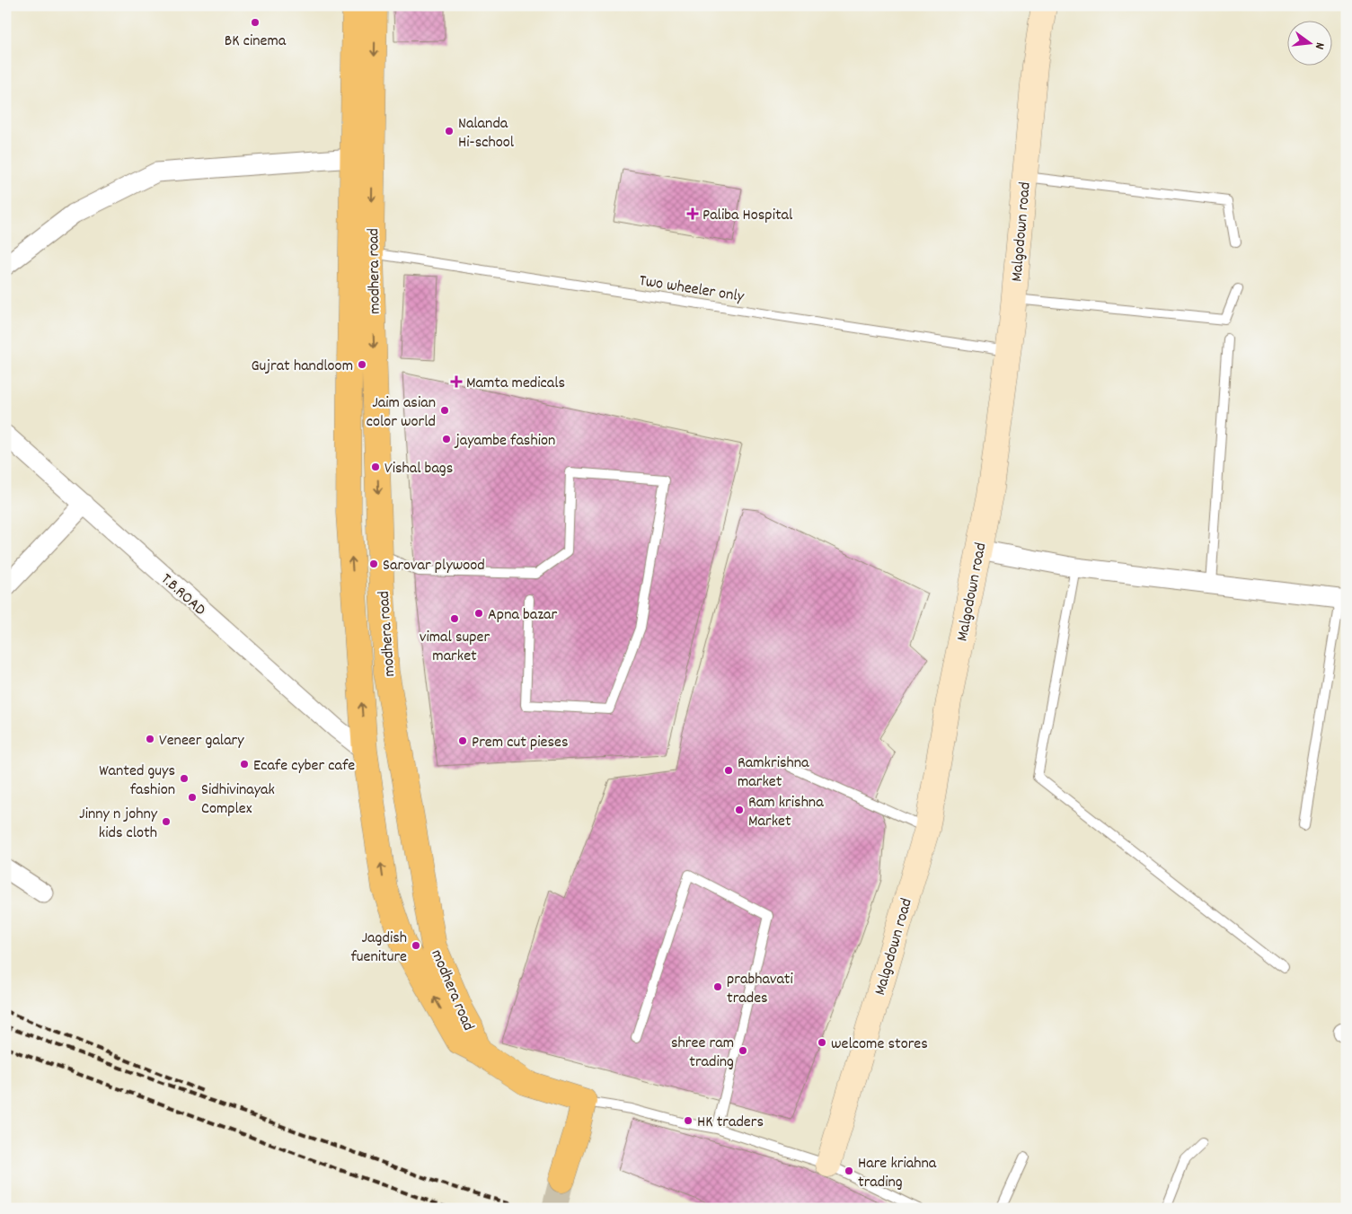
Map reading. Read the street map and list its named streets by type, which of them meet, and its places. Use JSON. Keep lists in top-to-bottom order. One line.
{"streets":{"main road":["modhera road"],"street":["Malgodown road","T.B.ROAD"],"lane":["Two wheeler only"]},"crossings":[["Malgodown road","Two wheeler only"],["modhera road","Two wheeler only"]],"places":{"other":["BK cinema","Nalanda Hi-school","Gujrat handloom","Jaim asian color world","jayambe fashion","Vishal bags","Sarovar plywood","Apna bazar","vimal super market","Veneer galary","Prem cut pieses","Ecafe cyber cafe","Ramkrishna market","Wanted guys fashion","Sidhivinayak Complex","Ram krishna Market","Jinny n johny kids cloth","Jagdish fueniture","prabhavati trades","welcome stores","shree ram trading","HK traders","Hare kriahna trading"],"health":["Paliba Hospital","Mamta medicals"]},"north":"right"}
